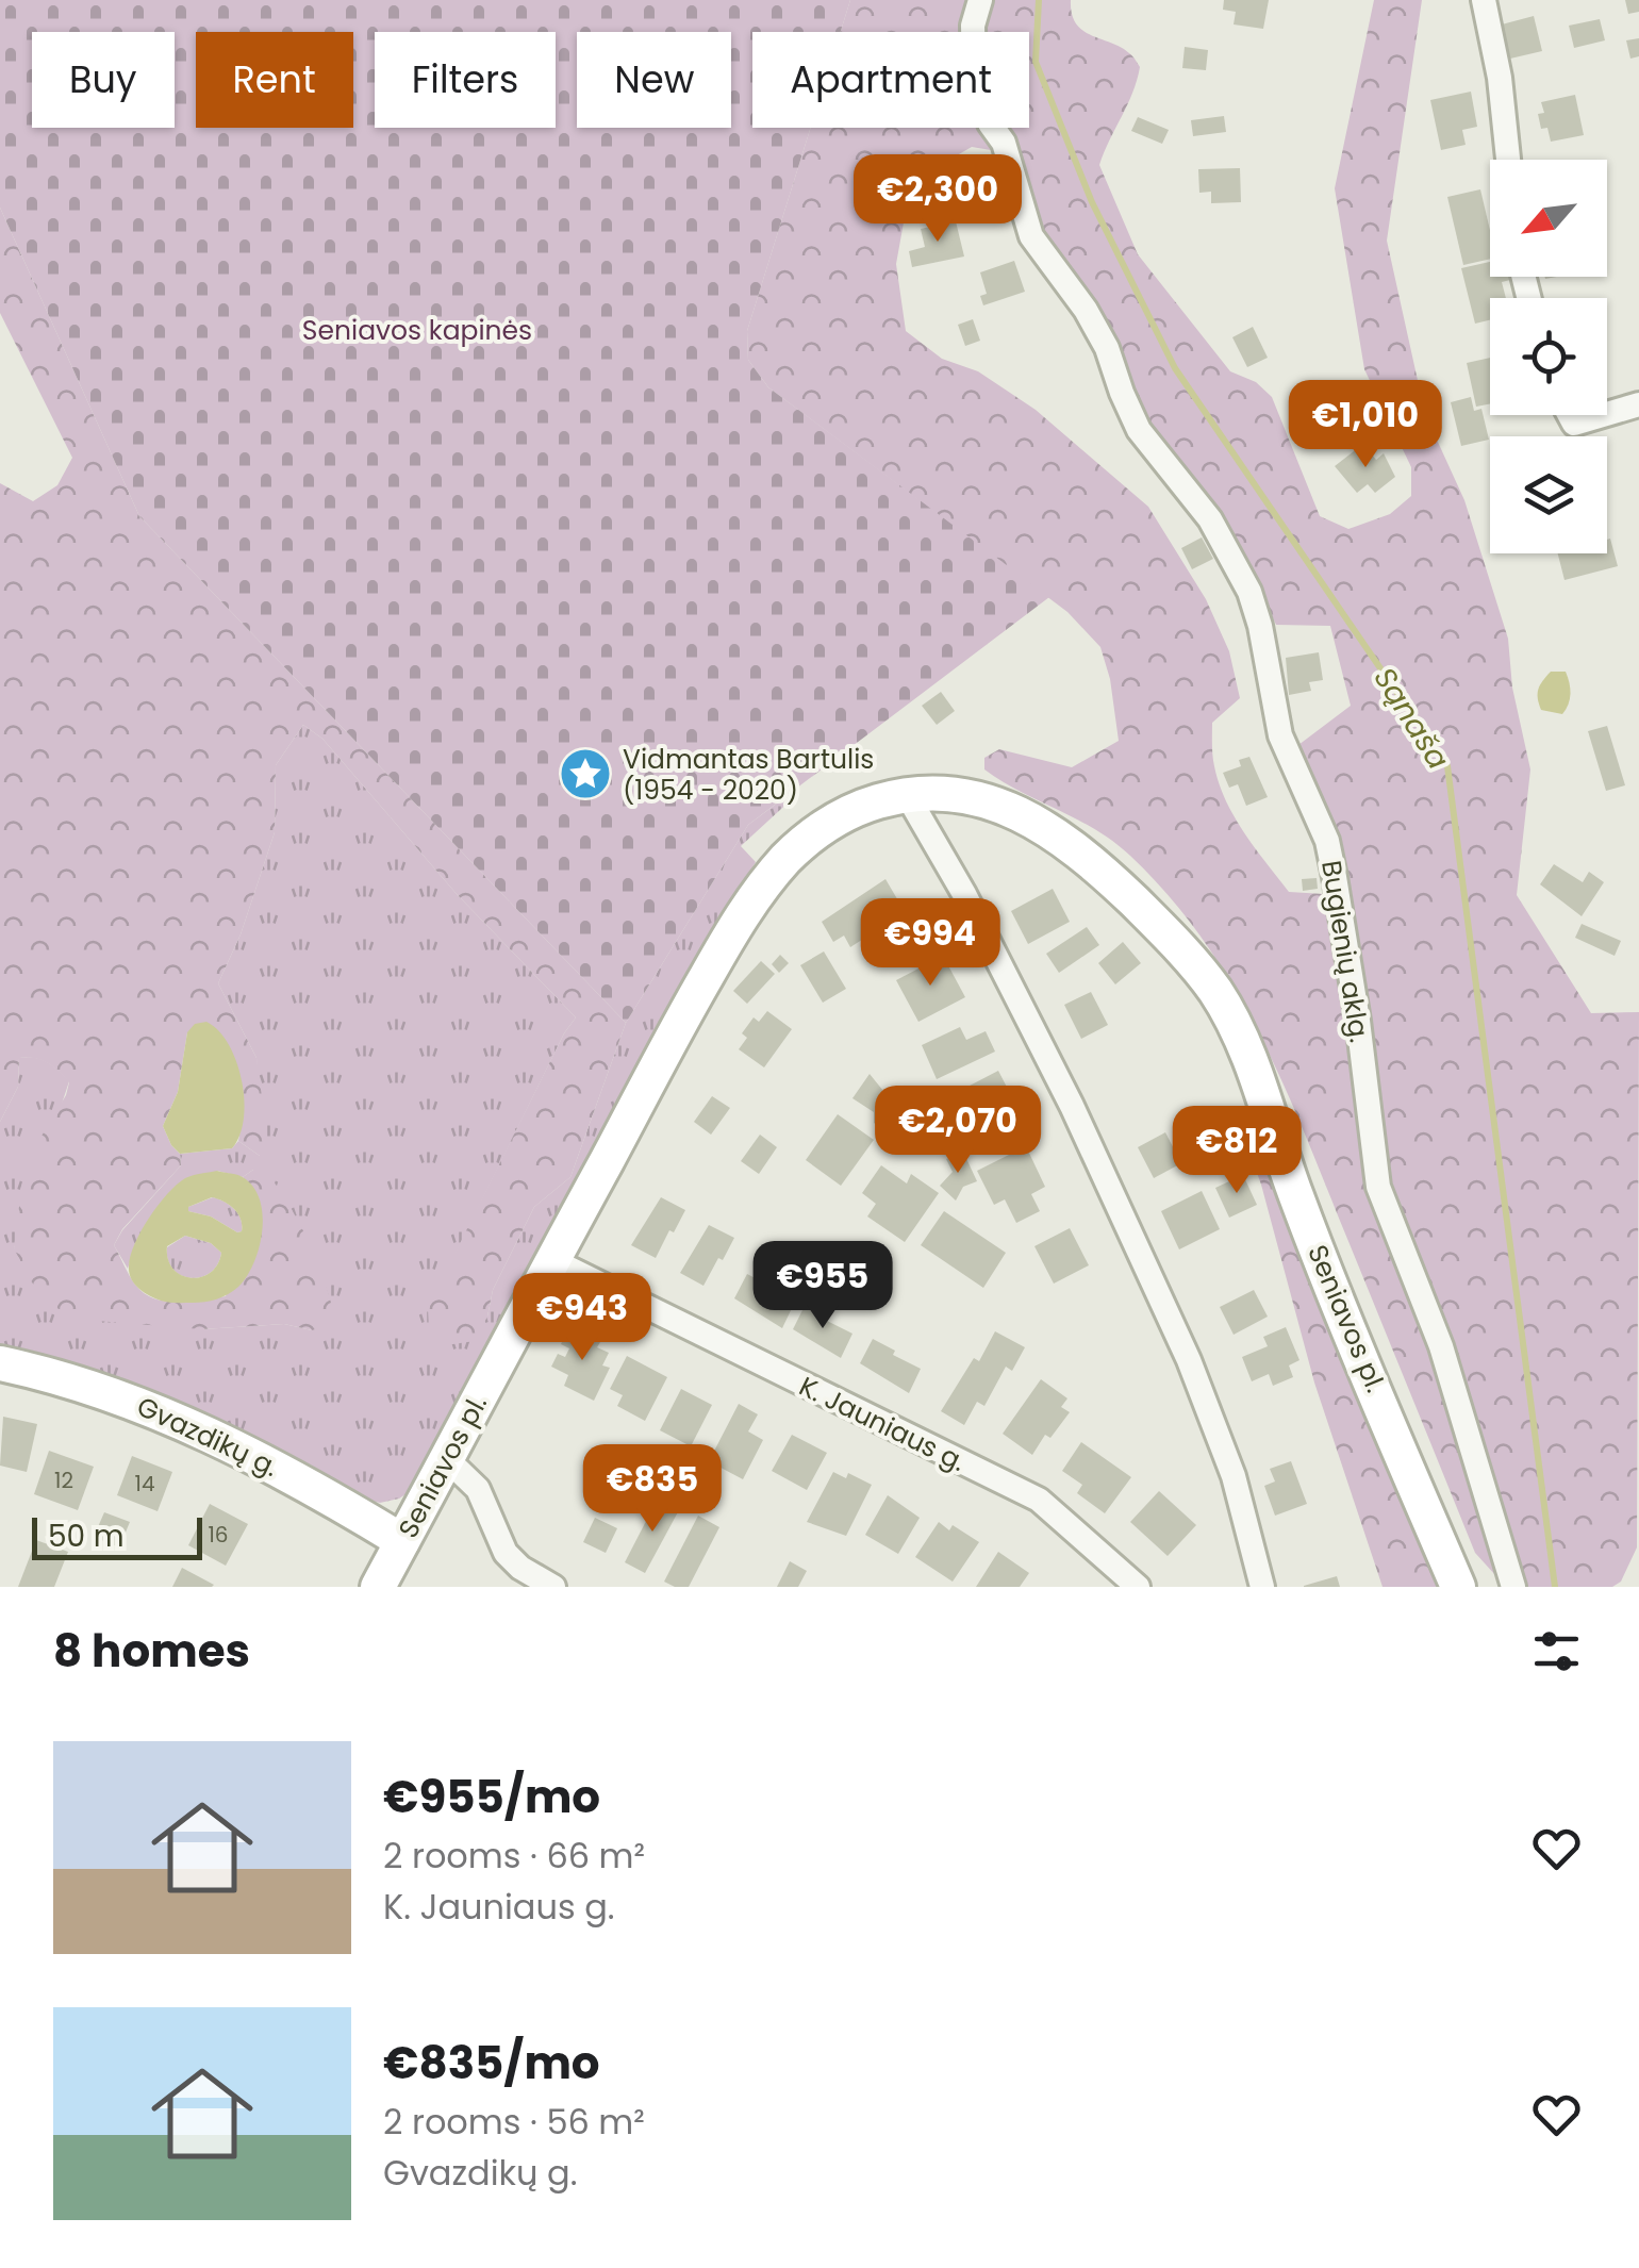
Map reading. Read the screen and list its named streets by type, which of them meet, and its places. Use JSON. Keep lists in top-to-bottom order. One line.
{"streets":{"main road":["Seniavos pl.","Gvazdikų g."],"street":["Bugienių aklg.","K. Jauniaus g."]},"crossings":[["Seniavos pl.","K. Jauniaus g."],["Seniavos pl.","Gvazdikų g."]],"water":["Sąnaša"],"parks":["Seniavos kapinės"],"places":{"place":["Vidmantas Bartulis (1954 - 2020)"]},"house_numbers":["12","14","16"],"scale_bar":"50 m","north":"bottom left","page":{"chip":["Buy","Rent","Filters","New","Apartment"],"price":["€2,300","€1,010","€994","€2,070","€812","€955","€943","€835"],"scale":"50 m","heading":"8 homes","list":[{"name":"€955/mo","note":"2 rooms · 66 m² · K. Jauniaus g."},{"name":"€835/mo","note":"2 rooms · 56 m² · Gvazdikų g."}]}}
